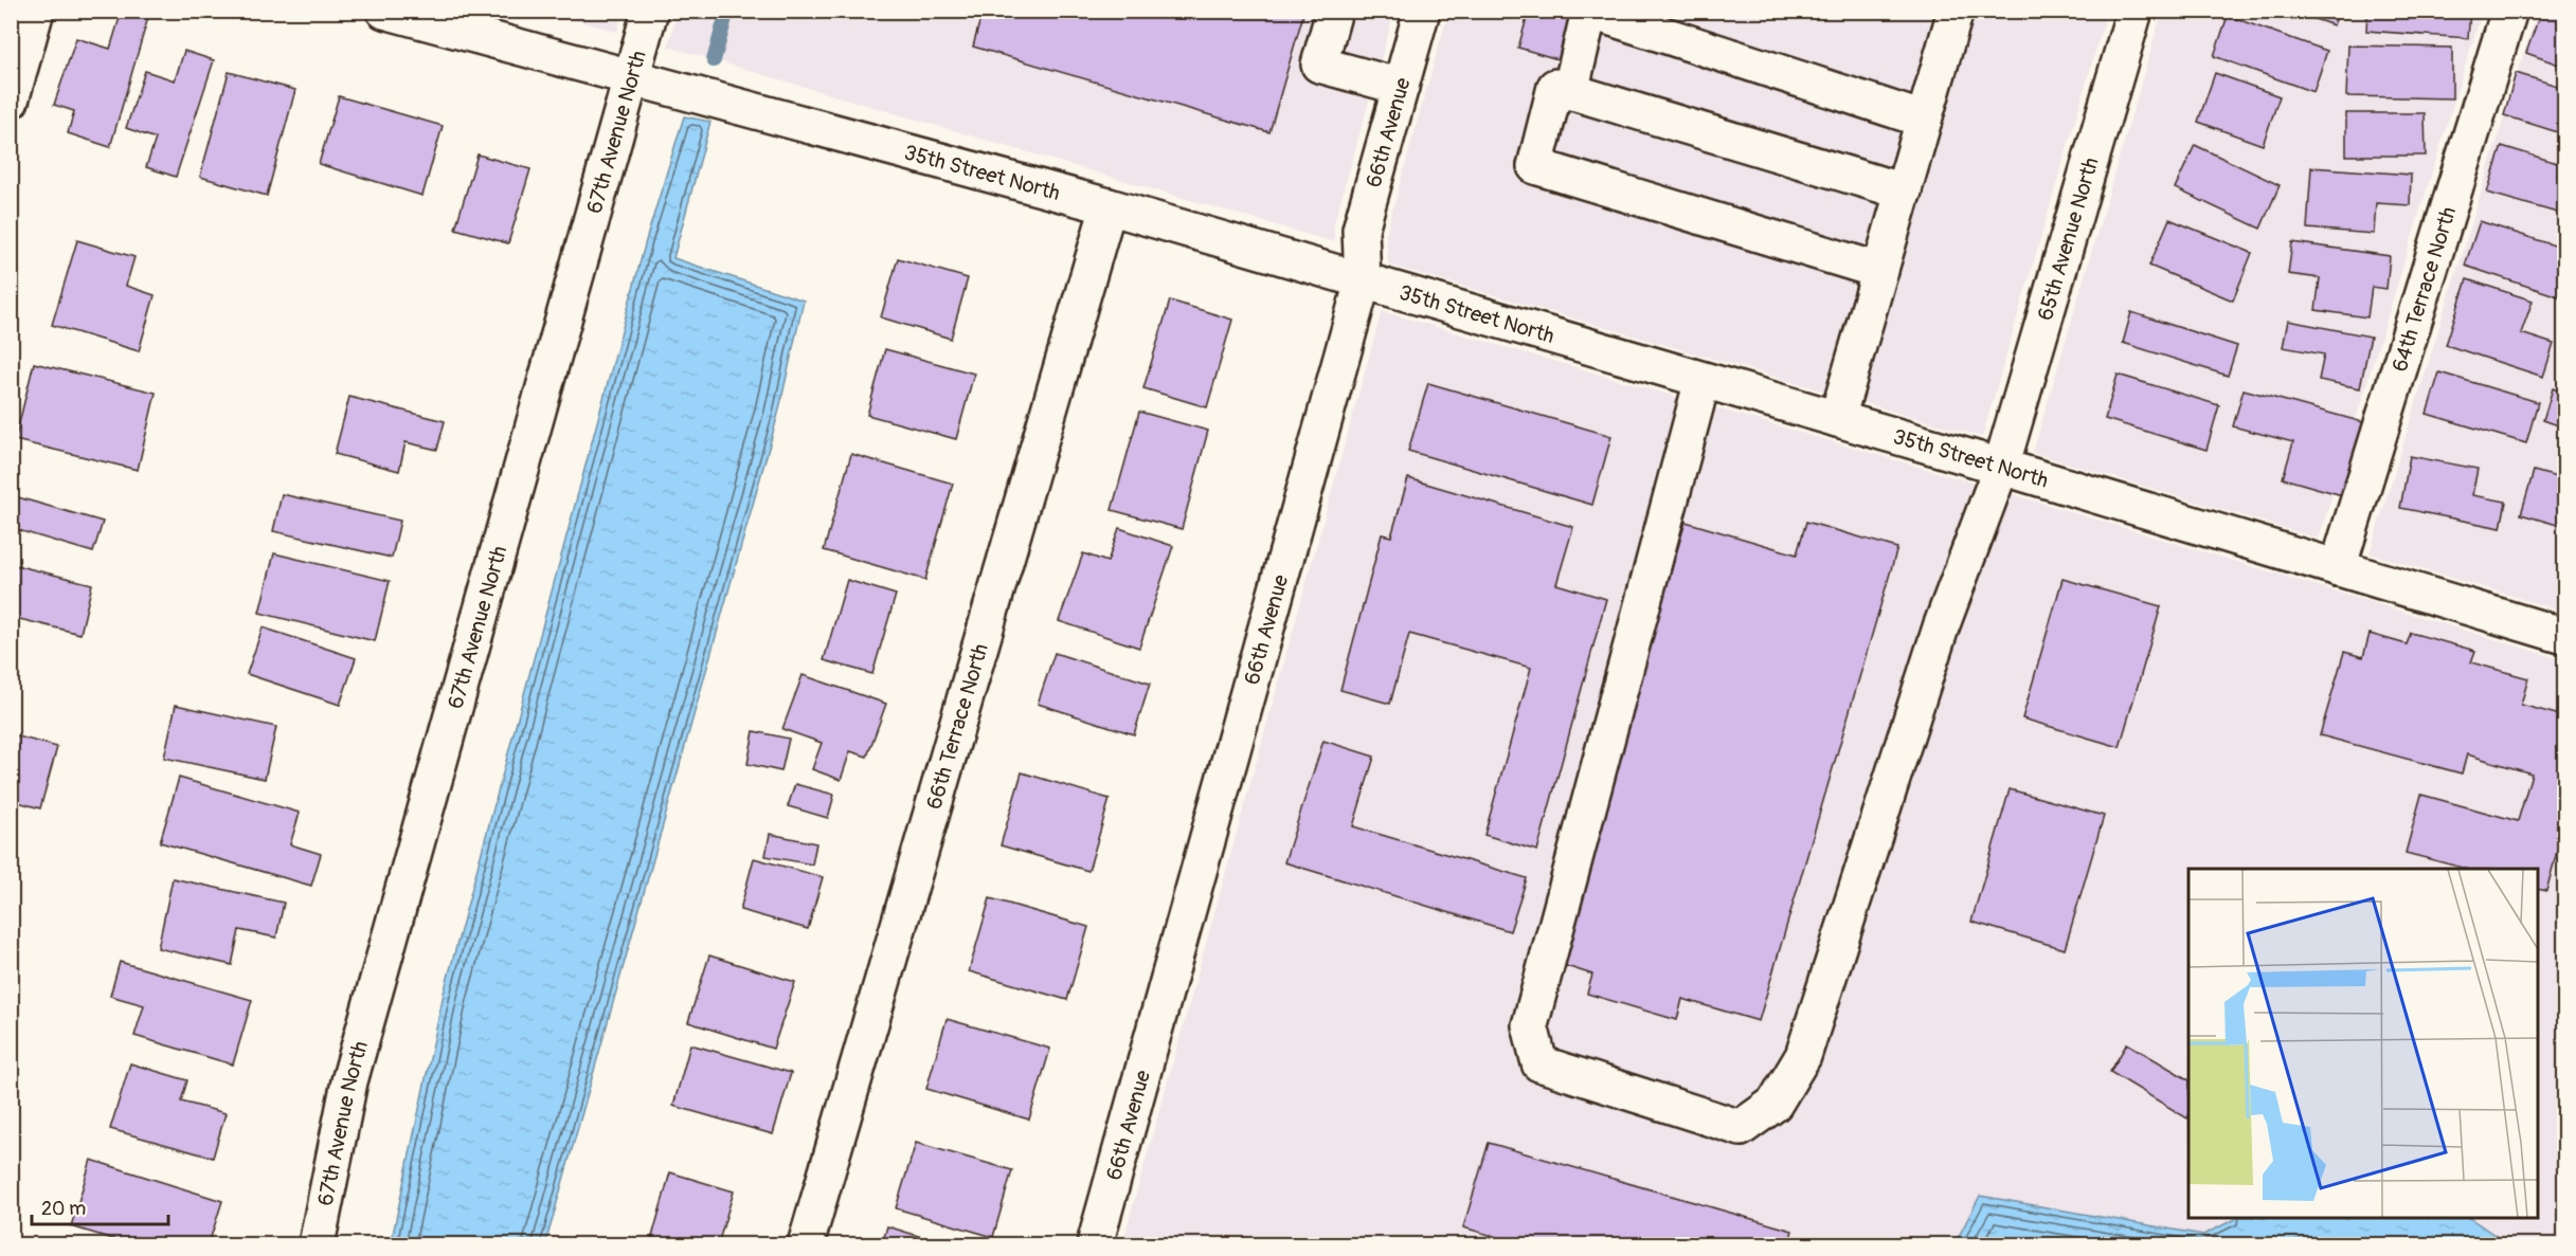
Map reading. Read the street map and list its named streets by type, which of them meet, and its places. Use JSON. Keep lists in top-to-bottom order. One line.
{"streets":{"street":["67th Avenue North","66th Avenue","35th Street North","65th Avenue North","64th Terrace North","66th Terrace North"]},"crossings":[["67th Avenue North","35th Street North"],["66th Avenue","35th Street North"],["35th Street North","65th Avenue North"],["35th Street North","64th Terrace North"],["35th Street North","66th Terrace North"]],"scale_bar":"20 m"}
